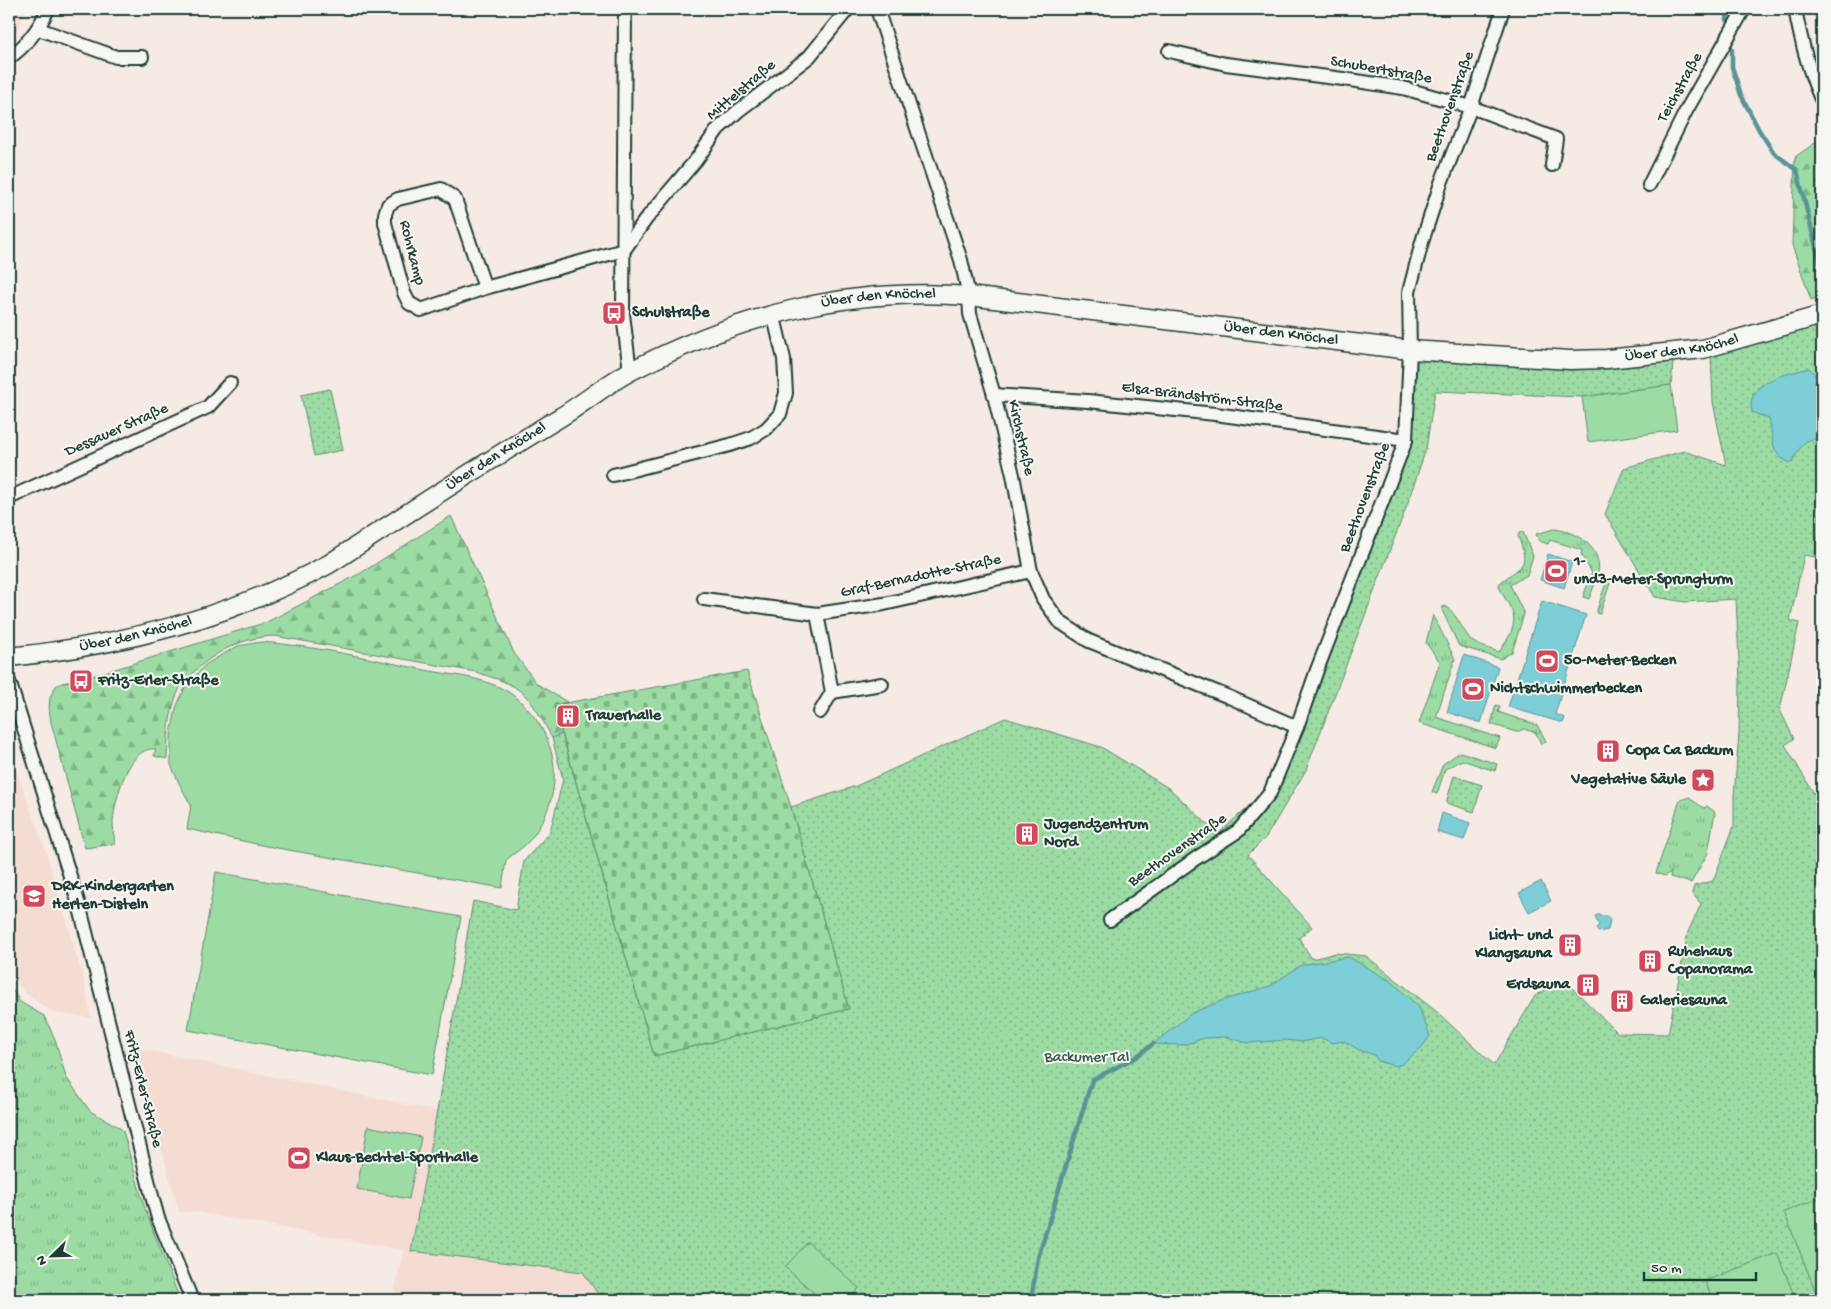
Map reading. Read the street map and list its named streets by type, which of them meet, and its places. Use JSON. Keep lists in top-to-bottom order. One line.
{"streets":{"main road":["Über den Knöchel"],"street":["Schubertstraße","Teichstraße","Mittelstraße","Beethovenstraße","Rohrkamp","Elsa-Brändström-Straße","Dessauer Straße","Kirchstraße","Graf-Bernadotte-Straße","Fritz-Erler-Straße"]},"crossings":[["Schubertstraße","Beethovenstraße"],["Mittelstraße","Rohrkamp"],["Beethovenstraße","Über den Knöchel"],["Beethovenstraße","Elsa-Brändström-Straße"],["Beethovenstraße","Kirchstraße"],["Über den Knöchel","Kirchstraße"],["Elsa-Brändström-Straße","Kirchstraße"],["Kirchstraße","Graf-Bernadotte-Straße"]],"parks":["Backumer Tal"],"places":{"bus stop":["Schulstraße","Fritz-Erler-Straße"],"sports":["1- und3-Meter-Sprungturm","50-Meter-Becken","Nichtschwimmerbecken","Klaus-Bechtel-Sporthalle"],"building":["Trauerhalle","Copa Ca Backum","Jugendzentrum Nord","Licht- und Klangsauna","Ruhehaus Copanorama","Erdsauna","Galeriesauna"],"place":["Vegetative Säule"],"school or university":["DRK-Kindergarten Herten-Disteln"]},"scale_bar":"50 m","north":"bottom left"}
